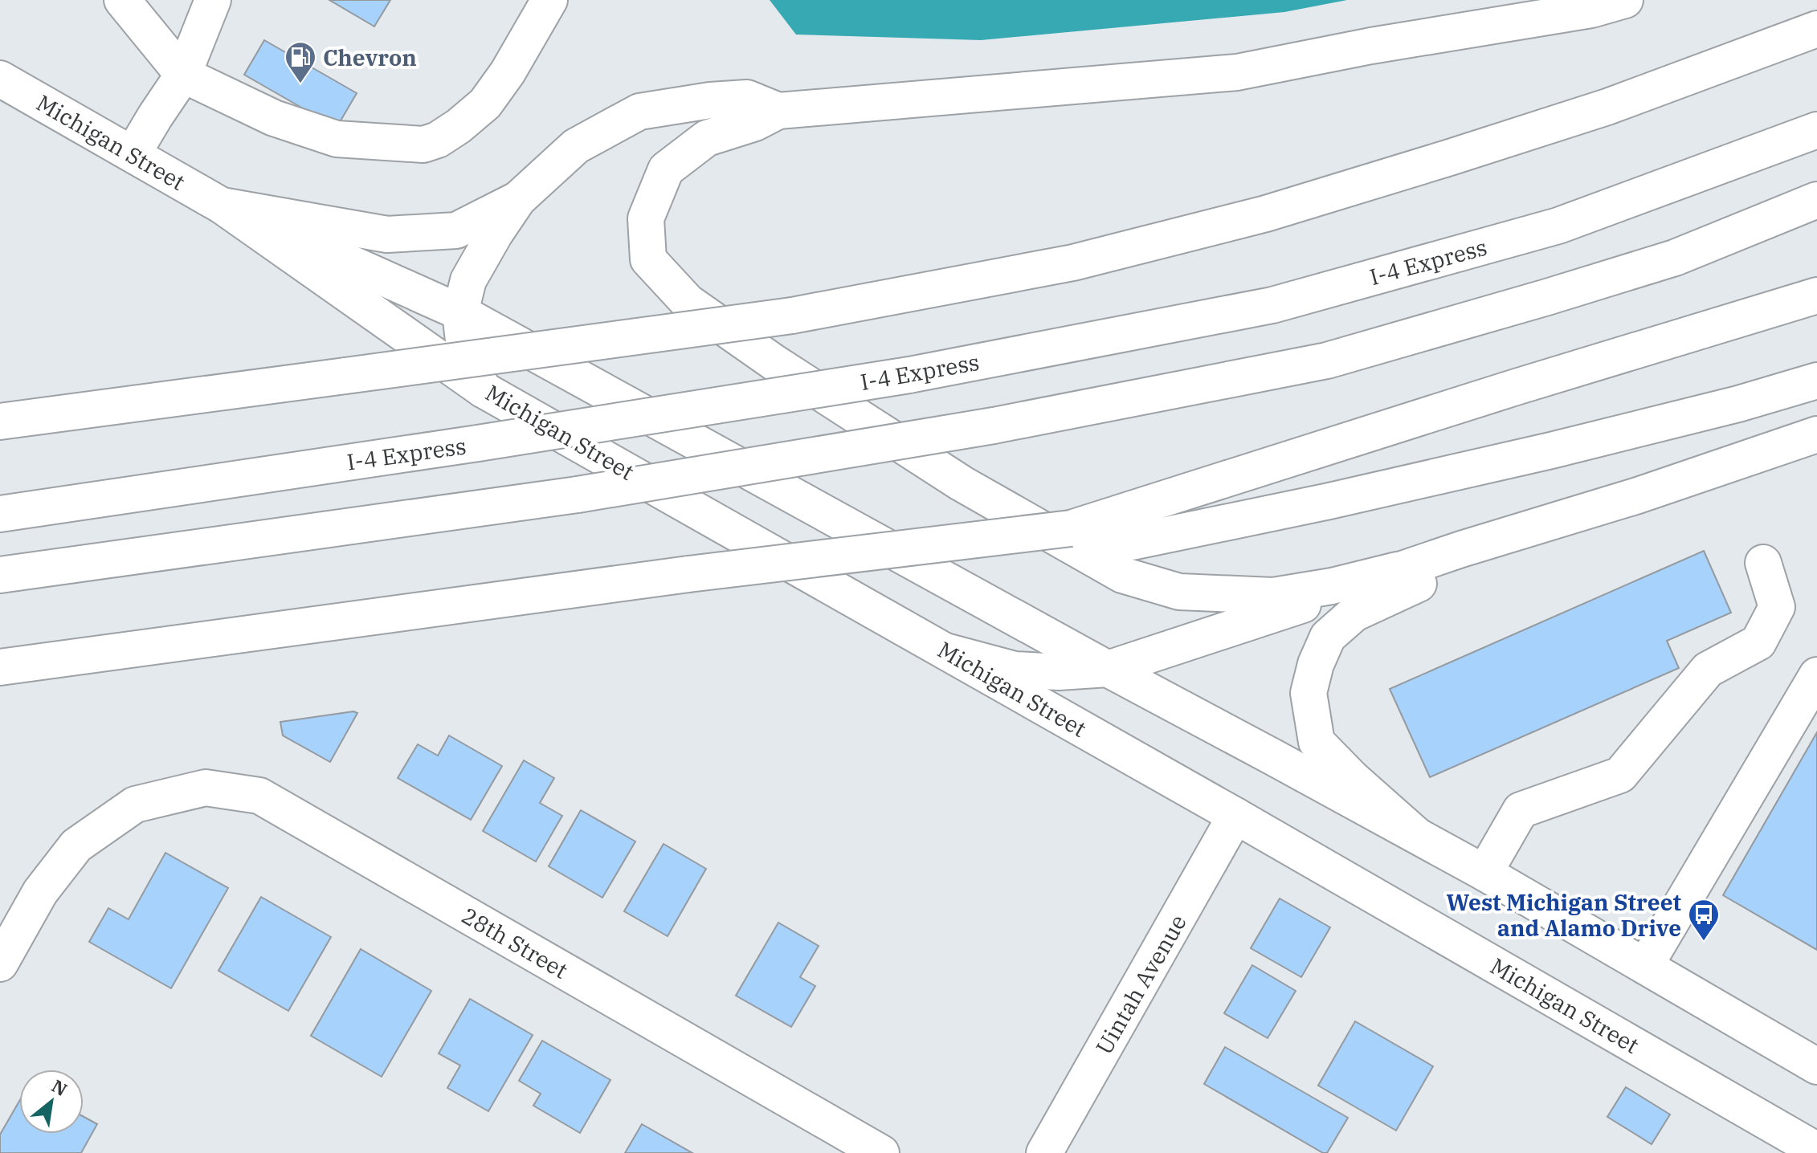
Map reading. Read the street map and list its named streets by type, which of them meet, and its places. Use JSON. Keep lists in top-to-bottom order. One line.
{"streets":{"main road":["Michigan Street","I-4 Express","28th Street","Uintah Avenue"]},"crossings":[["Michigan Street","Uintah Avenue"]],"places":{"fuel station":["Chevron"],"bus stop":["West Michigan Street and Alamo Drive"]},"north":"top right"}
